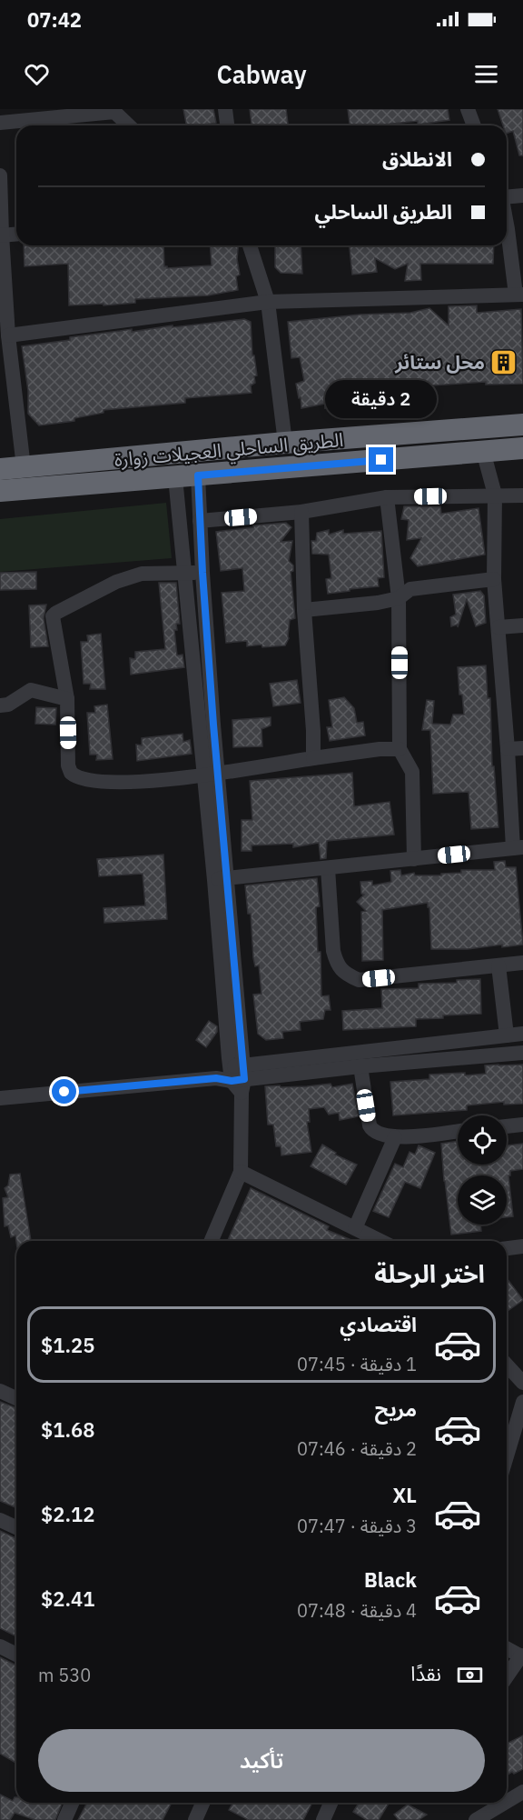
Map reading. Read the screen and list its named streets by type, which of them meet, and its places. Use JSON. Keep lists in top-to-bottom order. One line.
{"streets":{"highway":["الطريق الساحلي العجيلات زوارة"]},"places":{"building":["محل ستائر"]},"page":{"status":"07:42","header":"Cabway","banner":["الانطلاق","الطريق الساحلي"],"bubble":"2 دقيقة","heading":"اختر الرحلة","list":[{"name":"اقتصادي","note":"1 دقيقة · 07:45","value":"$1.25"},{"name":"مريح","note":"2 دقيقة · 07:46","value":"$1.68"},{"name":"XL","note":"3 دقيقة · 07:47","value":"$2.12"},{"name":"Black","note":"4 دقيقة · 07:48","value":"$2.41"}],"pay":["نقدًا","530 m"],"buttons":"تأكيد"}}
